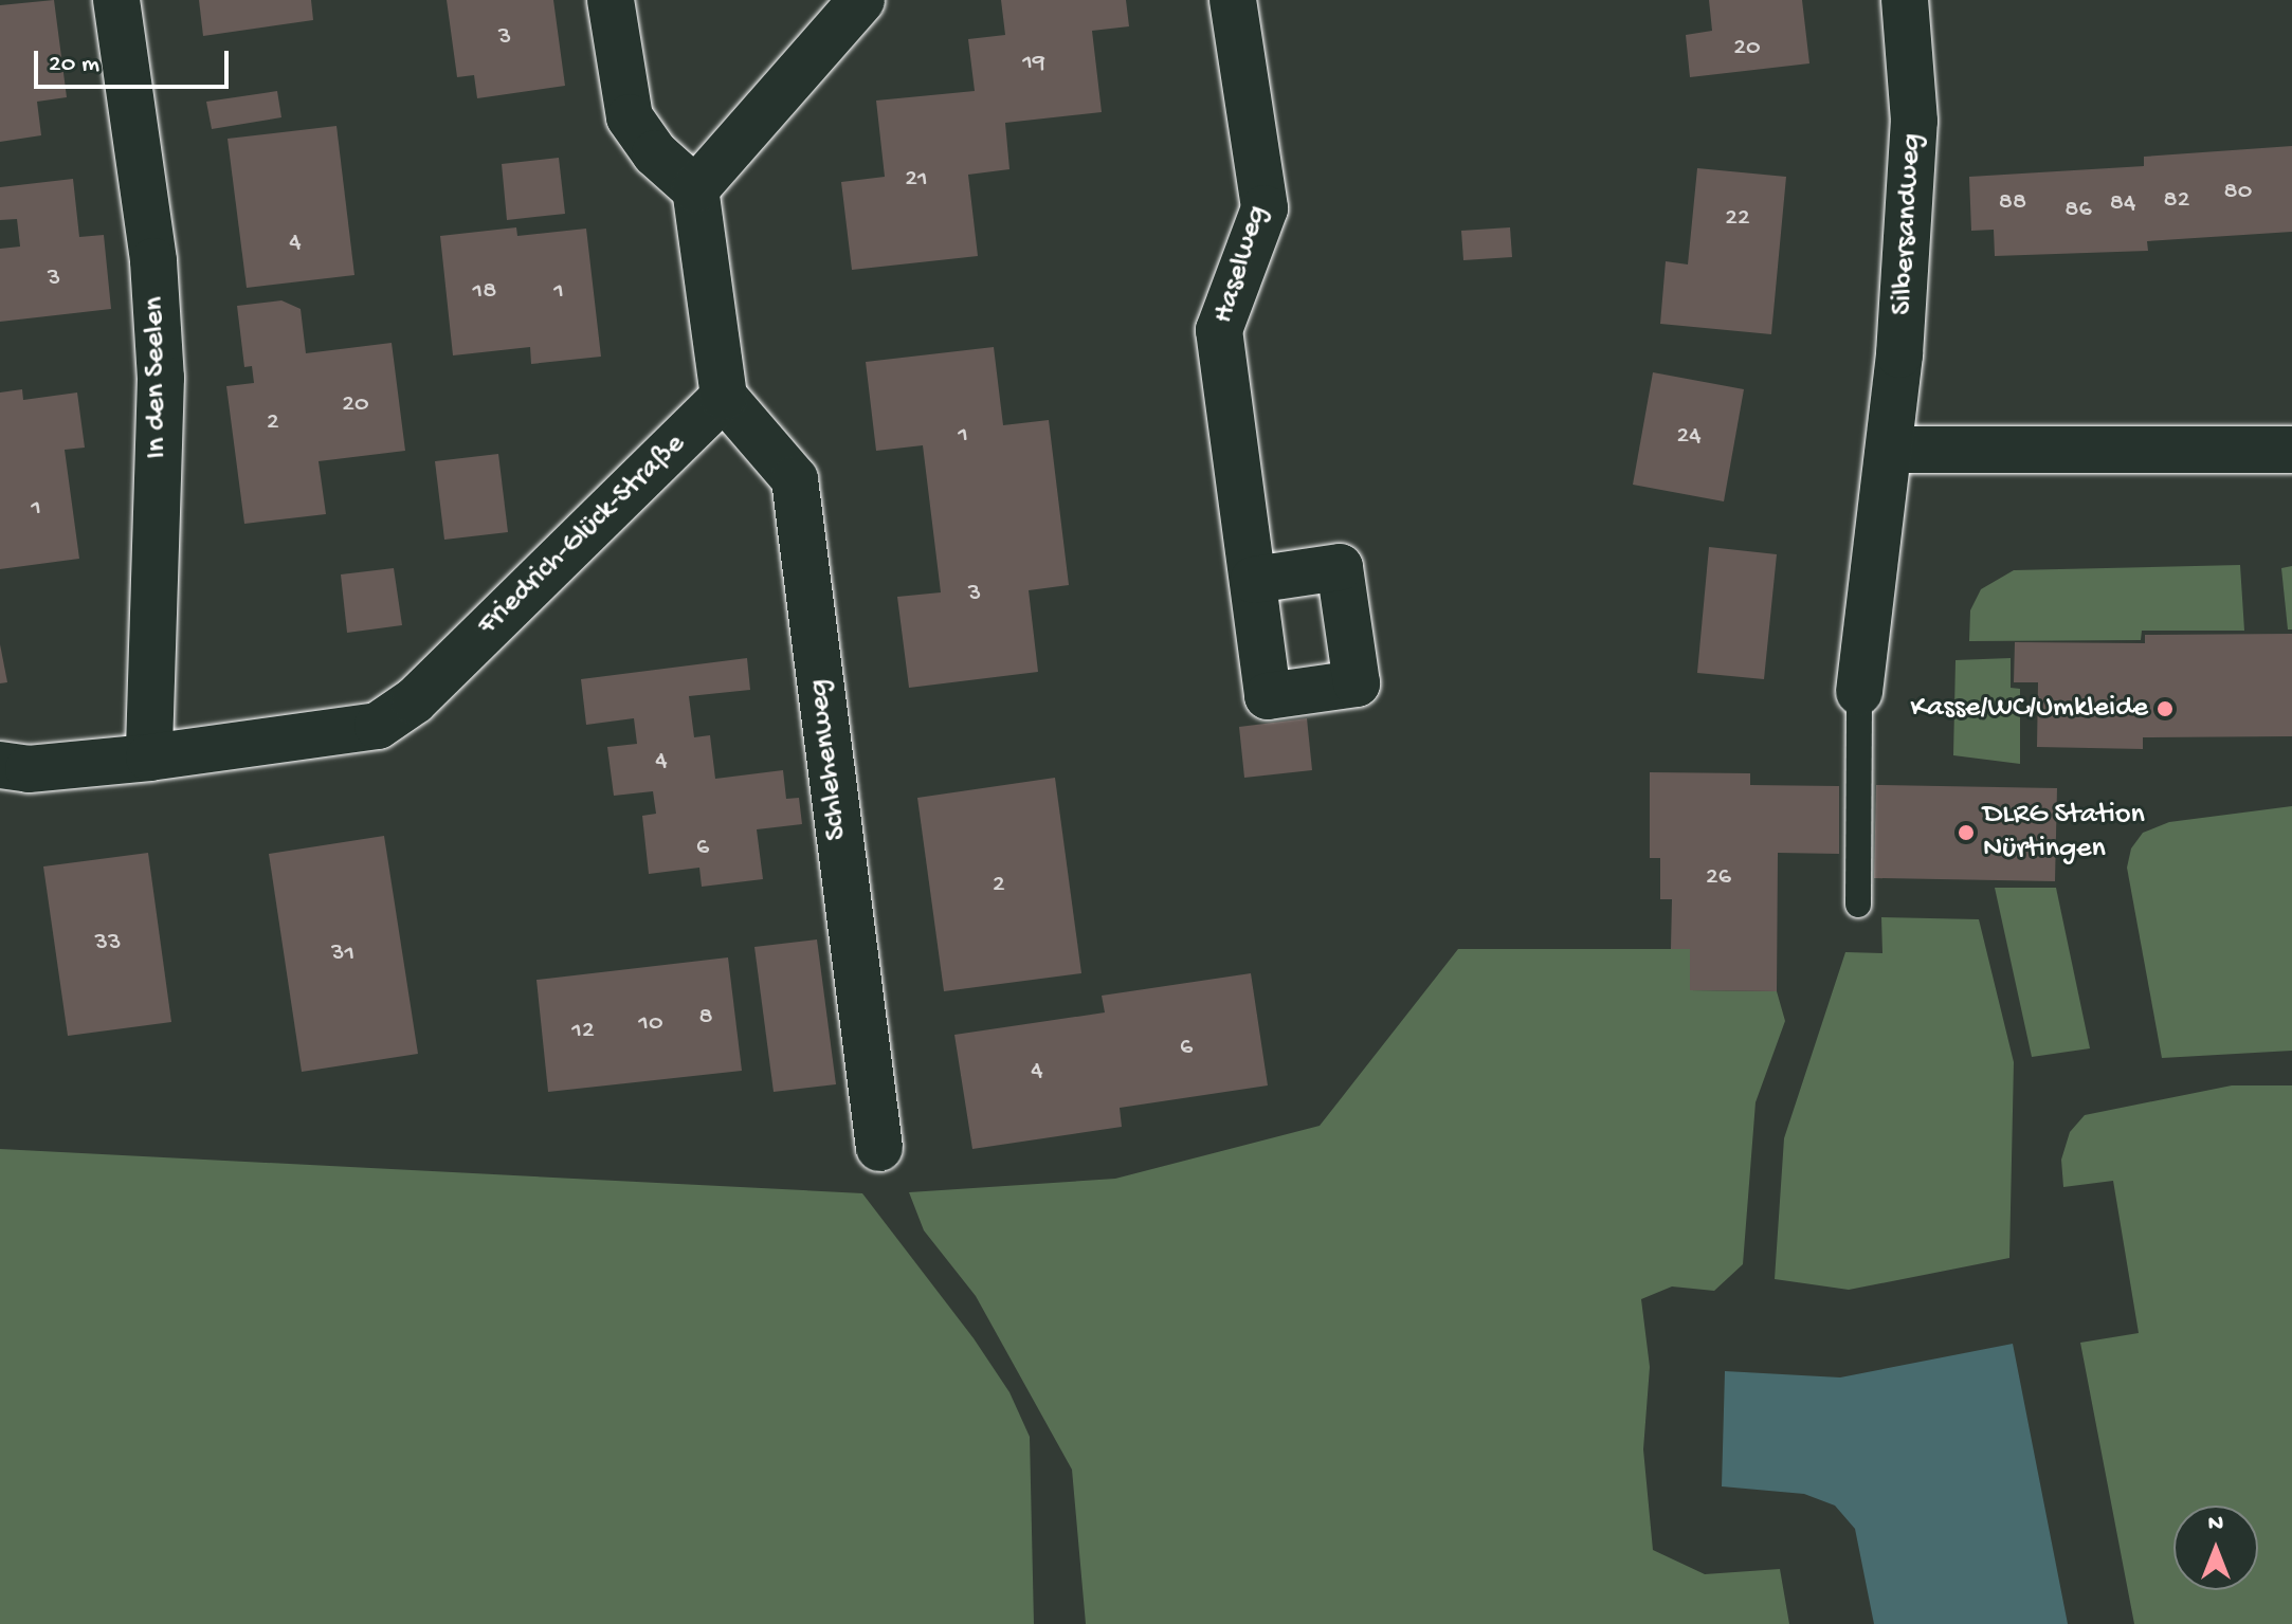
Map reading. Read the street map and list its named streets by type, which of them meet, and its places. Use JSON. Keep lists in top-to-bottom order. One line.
{"streets":{"street":["Silbersandweg","Haselweg","In den Seelen","Friedrich-Glück-Straße","Schlehenweg"]},"crossings":[["In den Seelen","Friedrich-Glück-Straße"],["Friedrich-Glück-Straße","Schlehenweg"]],"places":["Kasse/WC/Umkleide","DLRG Station Nürtingen"],"house_numbers":["3","20","19","21","80","82","88","84","86","22","4","3","18","1","20","2","1","24","1","3","4","6","26","2","33","31","8","10","12","6","4"],"scale_bar":"20 m","north":"top"}
